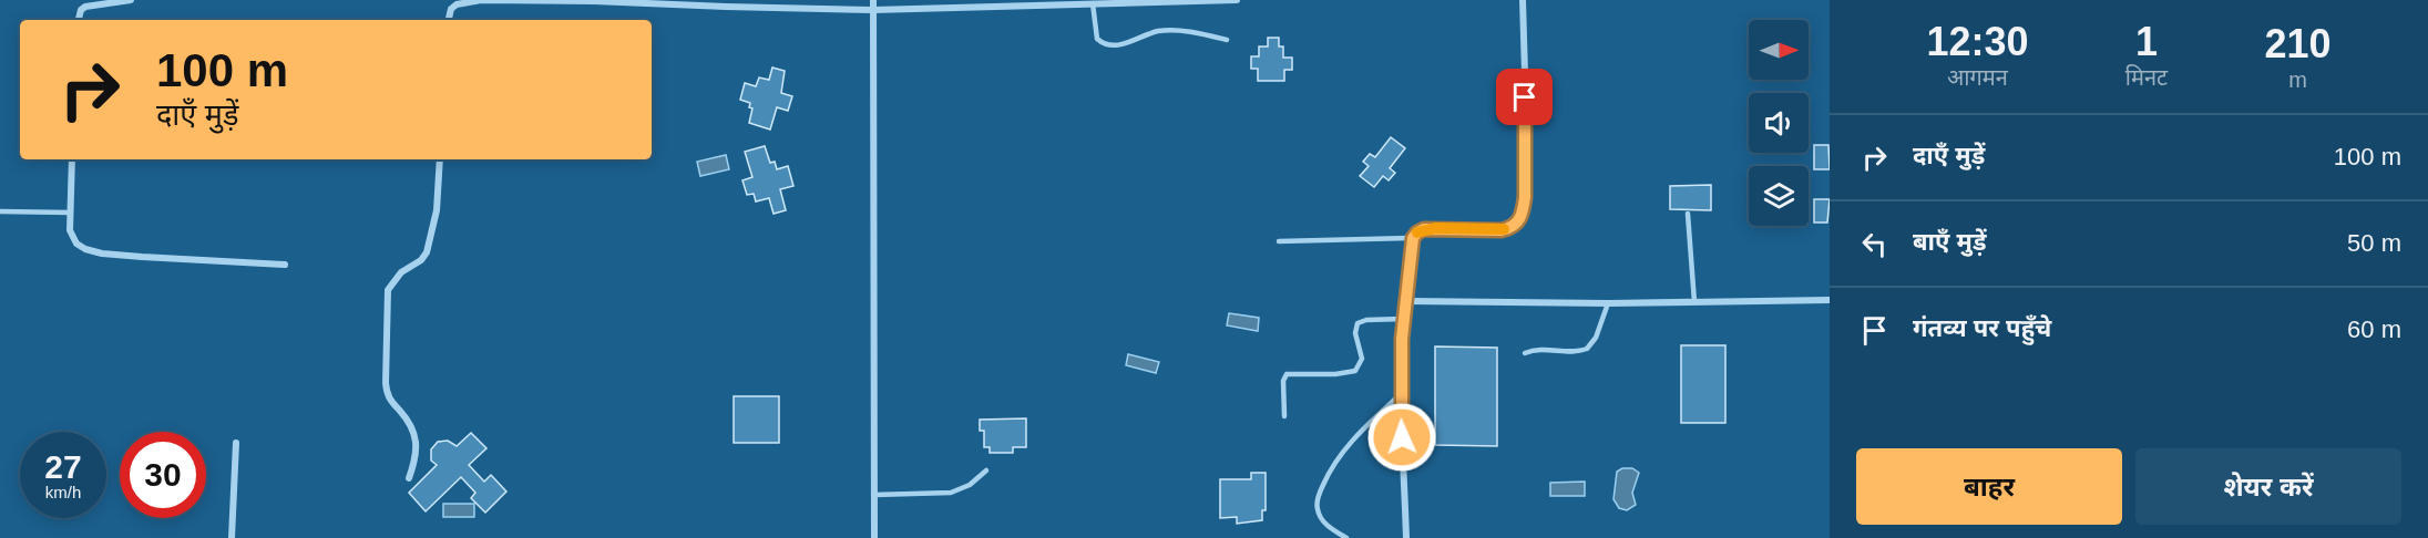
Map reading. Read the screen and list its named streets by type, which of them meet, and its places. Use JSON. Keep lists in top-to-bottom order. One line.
{"north":"right","page":{"eta":["12:30","आगमन","1","मिनट","210","m"],"turn":["100 m","दाएँ मुड़ें"],"list":[{"name":"दाएँ मुड़ें","value":"100 m"},{"name":"बाएँ मुड़ें","value":"50 m"},{"name":"गंतव्य पर पहुँचे","value":"60 m"}],"speed":"27 km/h","limit":"30","buttons":["बाहर","शेयर करें"]}}
